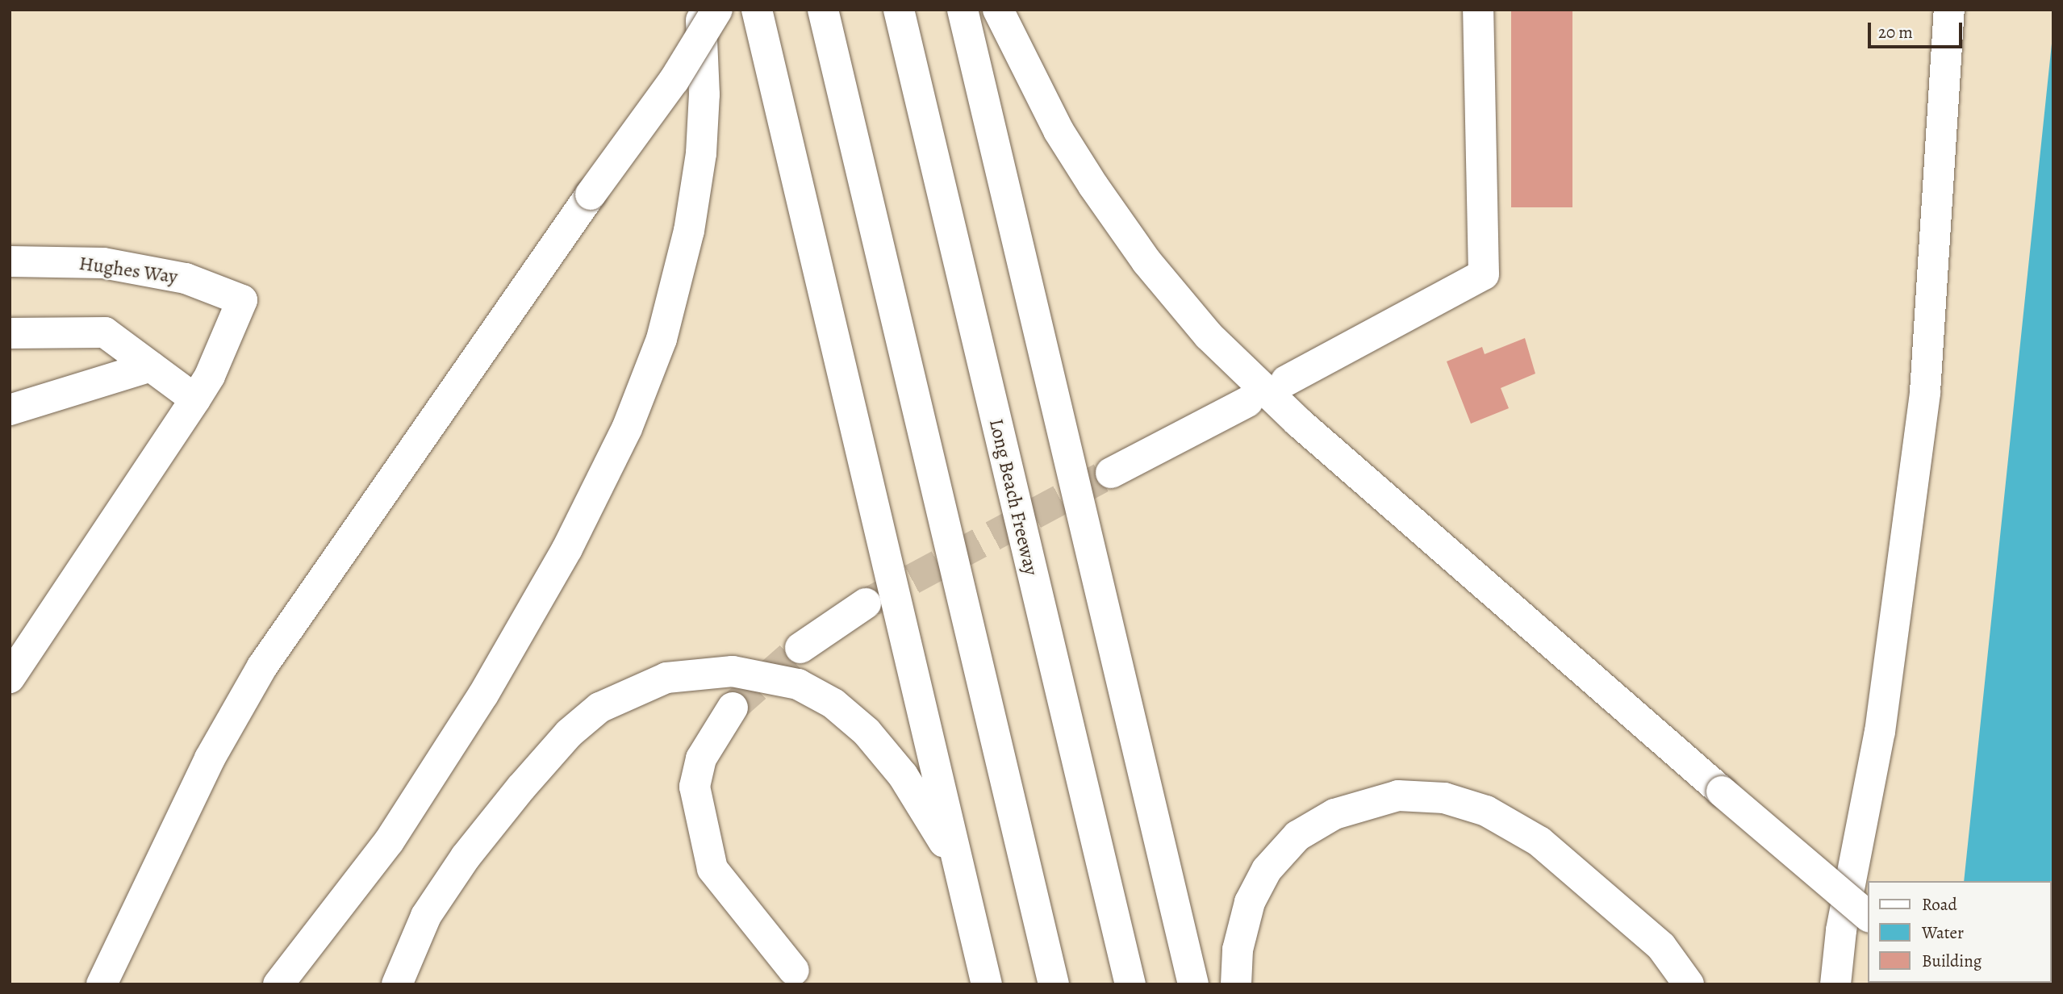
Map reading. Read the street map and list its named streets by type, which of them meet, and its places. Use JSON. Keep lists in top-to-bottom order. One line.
{"streets":{"main road":["Hughes Way","Long Beach Freeway"]},"legend":["Road","Water","Building"],"scale_bar":"20 m"}
